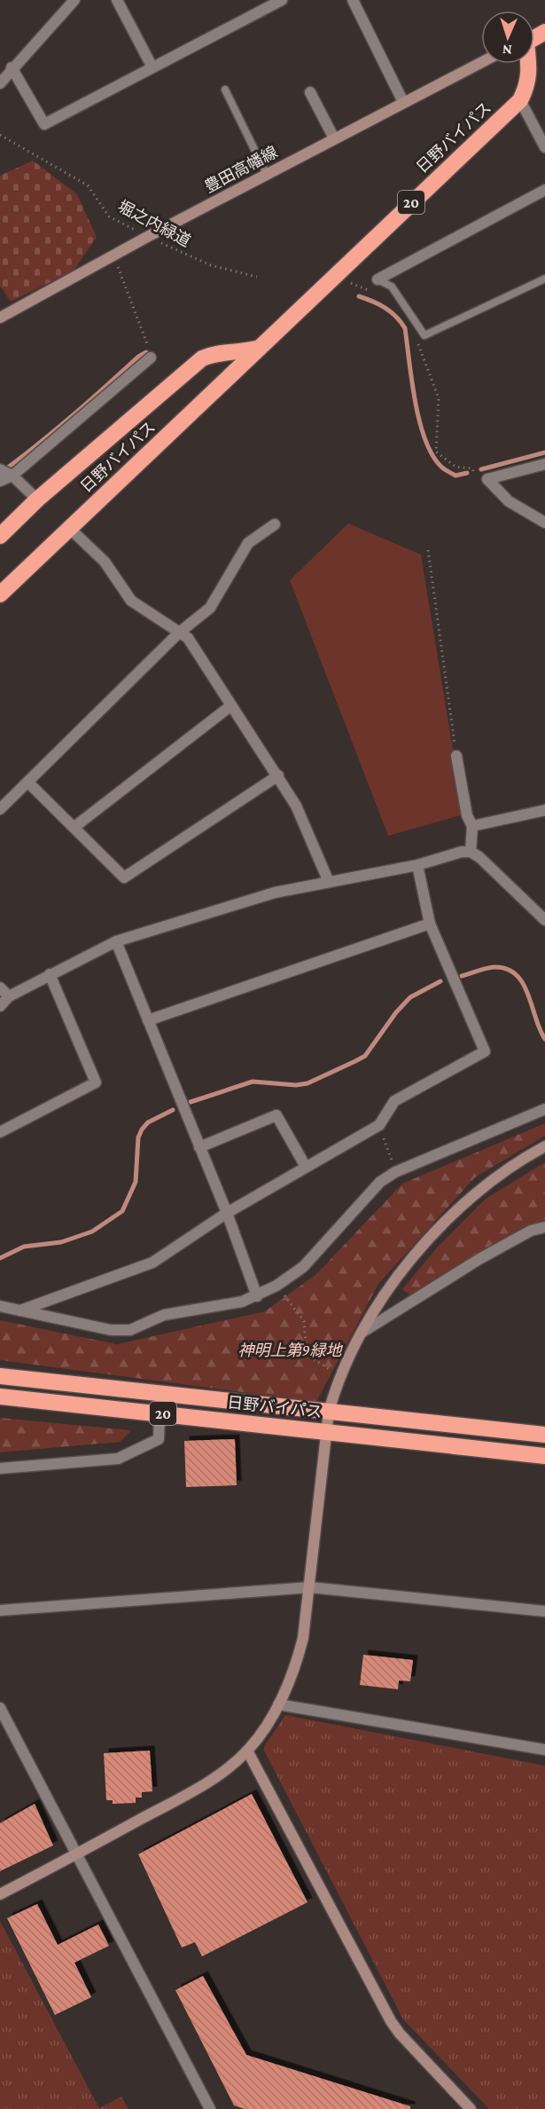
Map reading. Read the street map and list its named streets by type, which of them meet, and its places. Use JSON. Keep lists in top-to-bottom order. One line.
{"streets":{"highway":["日野バイパス","20"],"street":["豊田高幡線"],"path":["堀之内緑道"]},"crossings":[["豊田高幡線","堀之内緑道"]],"parks":["神明上第9緑地"],"north":"bottom"}
